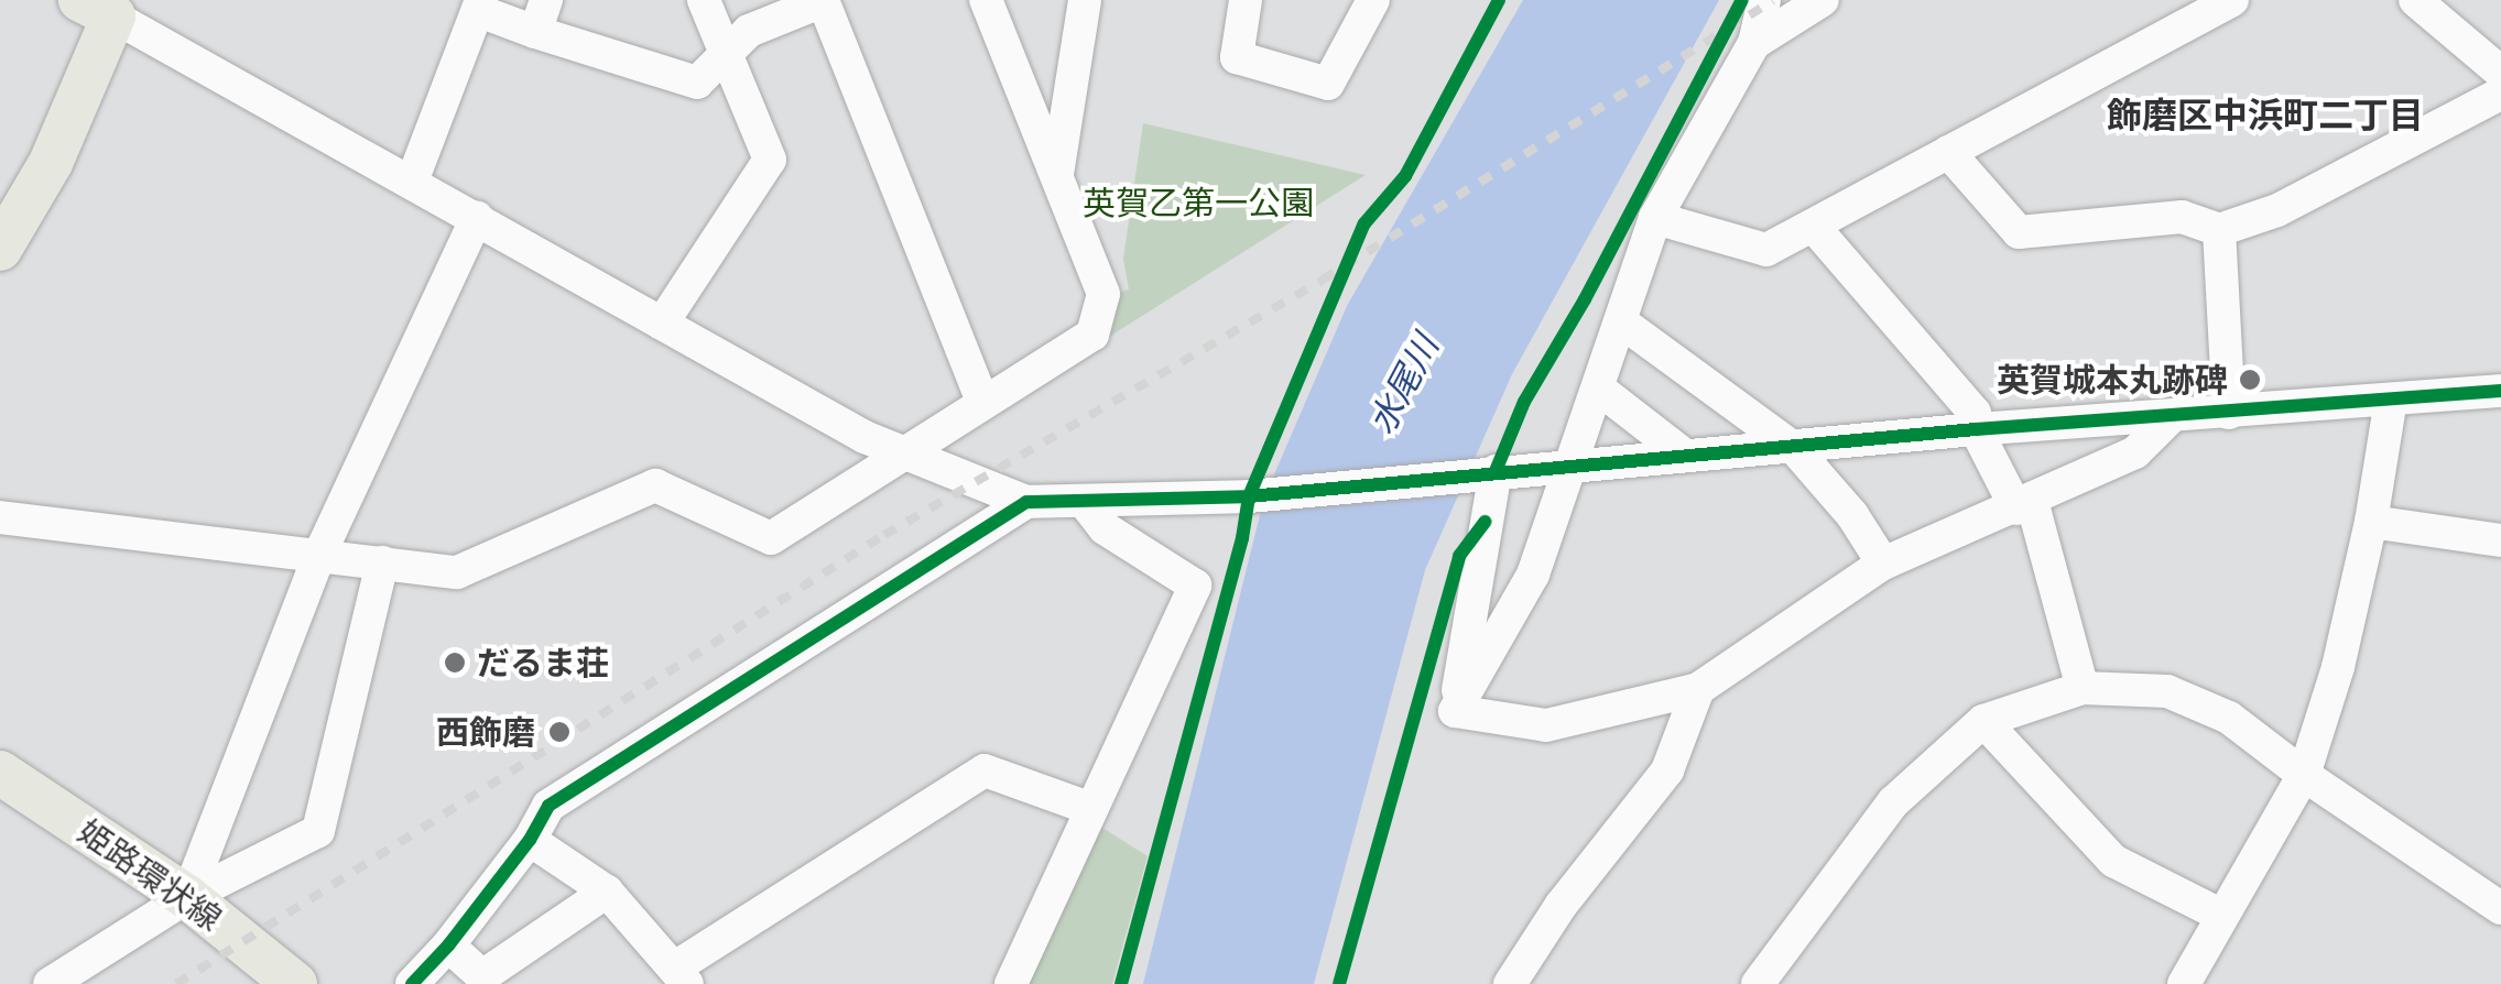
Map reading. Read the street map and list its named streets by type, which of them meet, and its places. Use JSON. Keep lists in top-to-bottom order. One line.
{"streets":{"main road":["姫路環状線"]},"districts":["飾磨区中浜町二丁目"],"water":["水尾川"],"parks":["英賀乙第一公園"],"places":["英賀城本丸跡碑","だるま荘","西飾磨"]}
